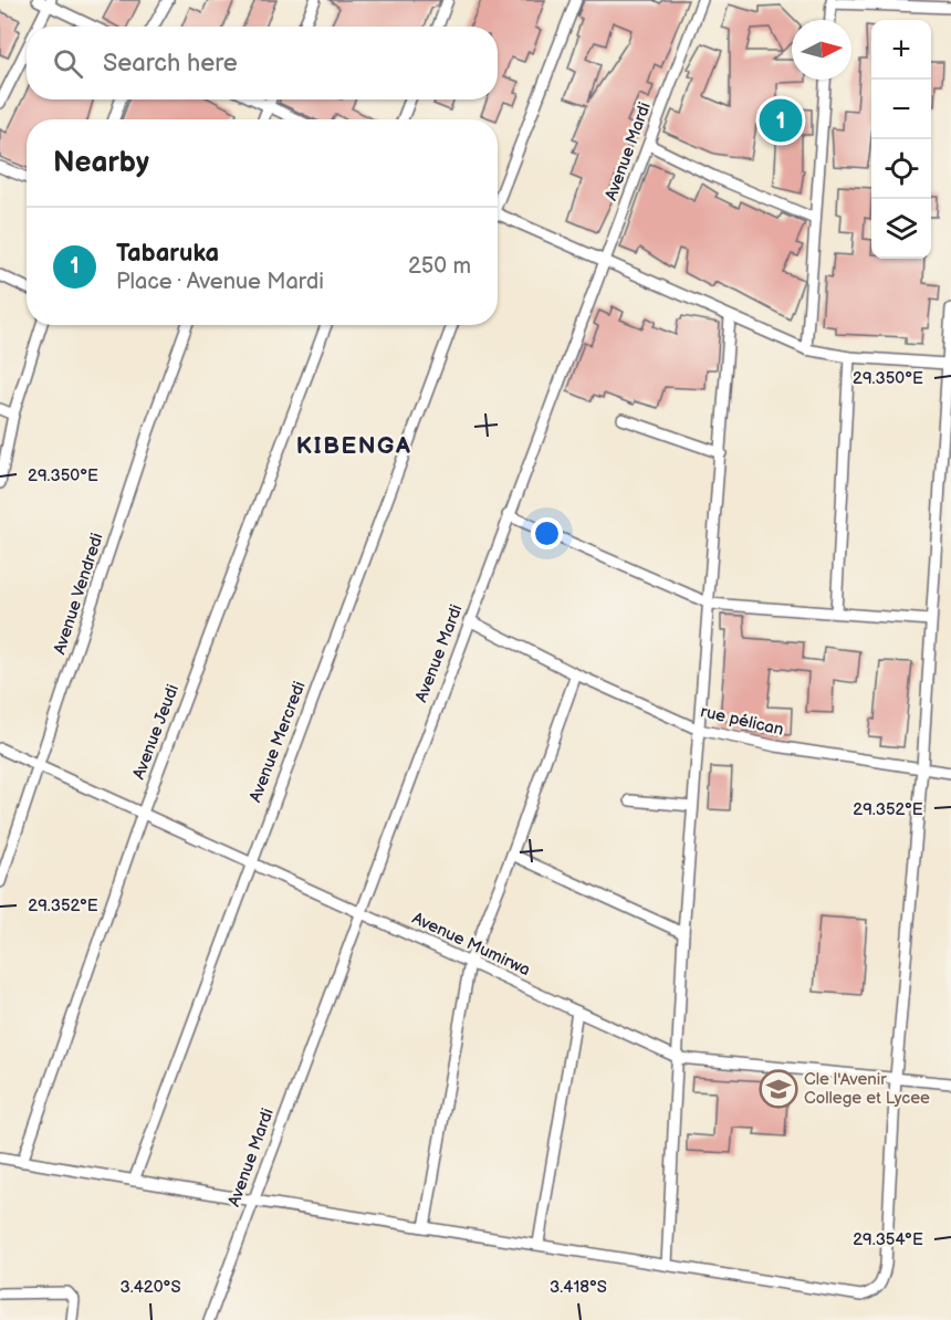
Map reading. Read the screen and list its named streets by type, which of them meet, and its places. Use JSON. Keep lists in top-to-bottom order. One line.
{"streets":{"street":["Avenue Mardi","Avenue Vendredi","rue pélican","Avenue Jeudi","Avenue Mercredi","Avenue Mumirwa"]},"crossings":[["Avenue Mardi","rue pélican"],["Avenue Mardi","Avenue Mumirwa"],["Avenue Vendredi","Avenue Mumirwa"],["Avenue Jeudi","Avenue Mumirwa"],["Avenue Mercredi","Avenue Mumirwa"]],"districts":["KIBENGA"],"places":{"school or university":["Cle l'Avenir College et Lycee"]},"north":"right","page":{"map_buttons":["+","−"],"search":"Search here","pins":"1","heading":"Nearby","list":[{"mark":"1","name":"Tabaruka","note":"Place · Avenue Mardi","value":"250 m"}]},"coordinates":["29.350°E","29.352°E","29.354°E","3.420°S","3.418°S"]}
